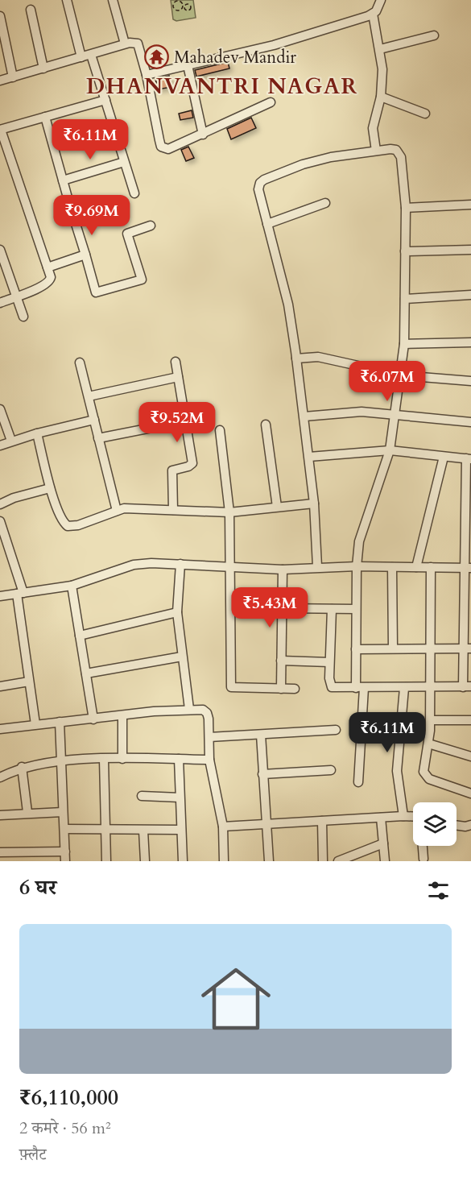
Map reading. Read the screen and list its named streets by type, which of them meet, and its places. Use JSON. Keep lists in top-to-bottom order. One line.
{"districts":["DHANVANTRI NAGAR"],"places":{"temple":["Mahadev Mandir"]},"page":{"price":["₹6.11M","₹9.69M","₹6.07M","₹9.52M","₹5.43M","₹6.11M"],"heading":"6 घर","list":[{"name":"₹6,110,000","note":"2 कमरे · 56 m² · फ़्लैट"}]}}
